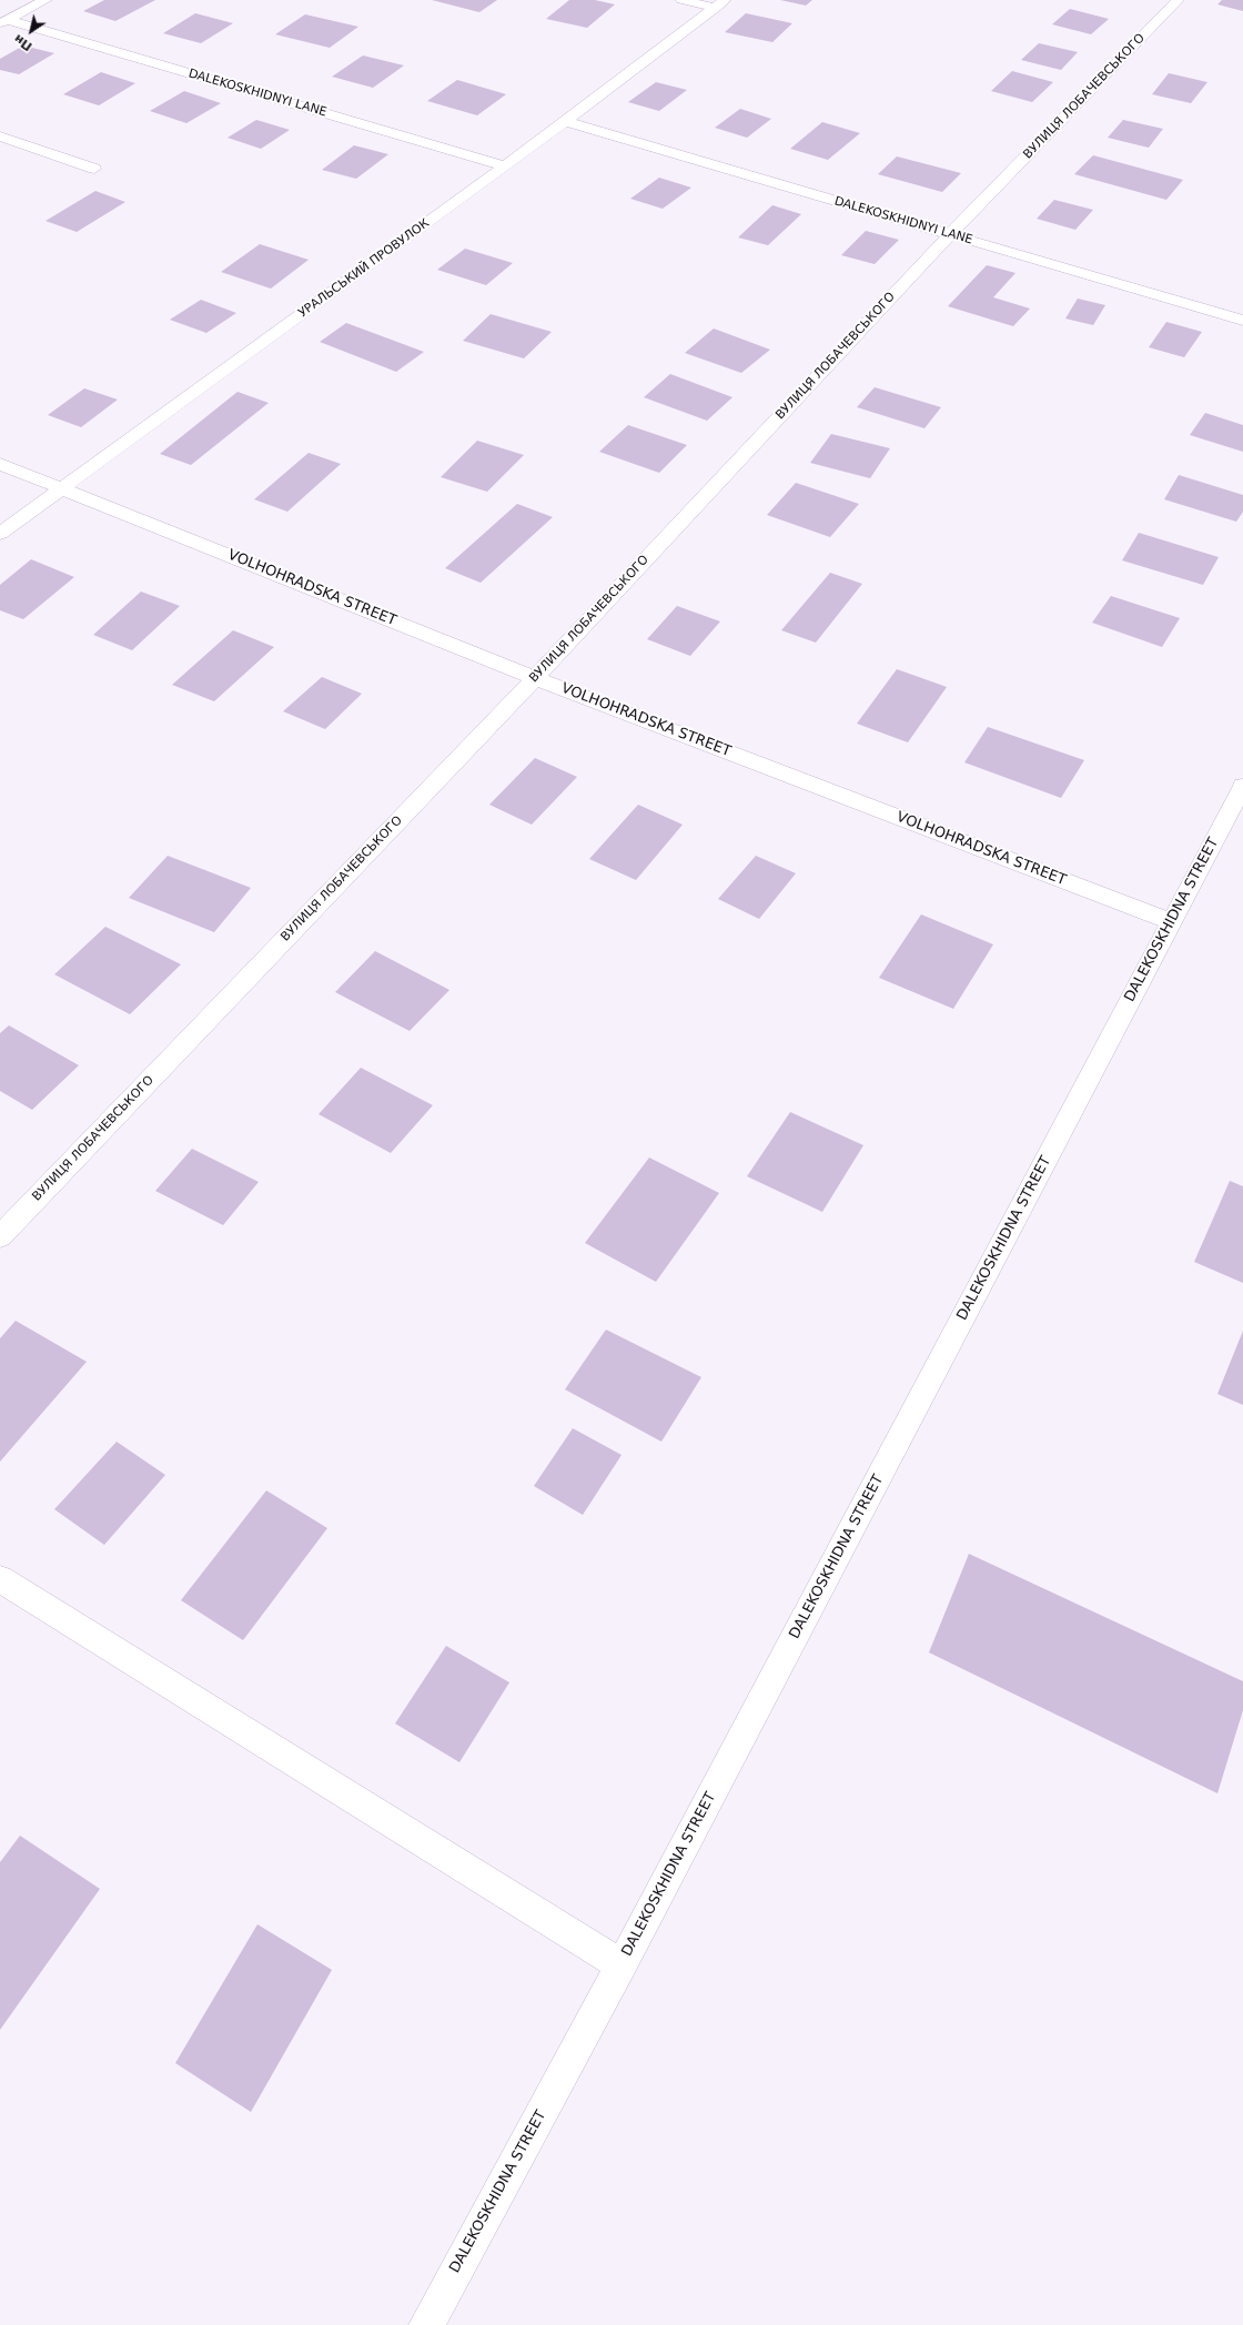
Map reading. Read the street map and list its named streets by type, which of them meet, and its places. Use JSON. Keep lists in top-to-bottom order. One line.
{"streets":{"street":["DALEKOSKHIDNYI LANE","ВУЛИЦЯ ЛОБАЧЕВСЬКОГО","УРАЛЬСЬКИЙ ПРОВУЛОК","VOLHOHRADSKA STREET","DALEKOSKHIDNA STREET"]},"crossings":[["DALEKOSKHIDNYI LANE","ВУЛИЦЯ ЛОБАЧЕВСЬКОГО"],["DALEKOSKHIDNYI LANE","УРАЛЬСЬКИЙ ПРОВУЛОК"],["ВУЛИЦЯ ЛОБАЧЕВСЬКОГО","VOLHOHRADSKA STREET"],["УРАЛЬСЬКИЙ ПРОВУЛОК","VOLHOHRADSKA STREET"],["VOLHOHRADSKA STREET","DALEKOSKHIDNA STREET"]],"north":"bottom left"}
